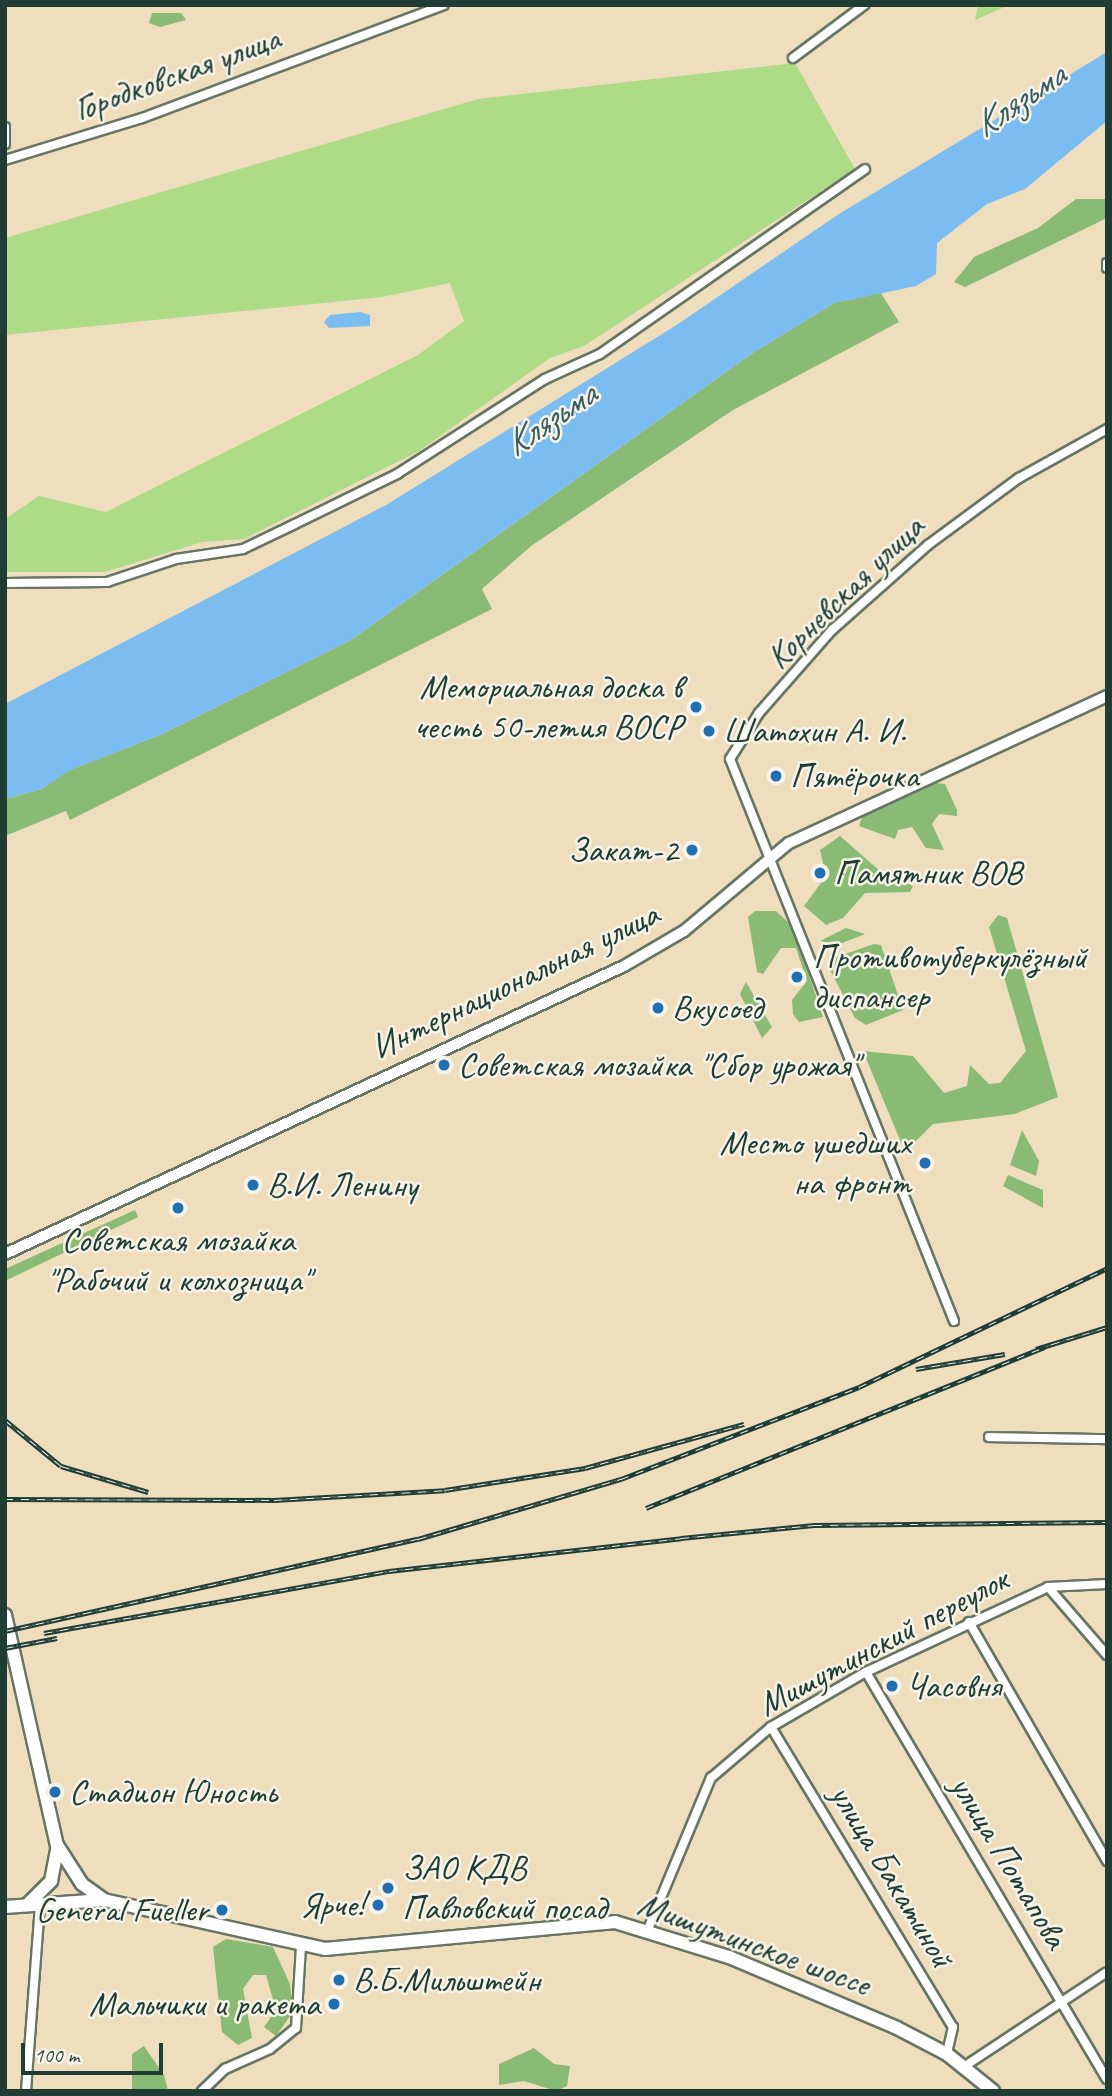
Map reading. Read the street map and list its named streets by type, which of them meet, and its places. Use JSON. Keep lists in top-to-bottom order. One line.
{"streets":{"main road":["Мишутинское шоссе"],"street":["Городковская улица","Корневская улица","Интернациональная улица","Мишутинский переулок","улица Потапова","улица Бакатиной"]},"crossings":[["Корневская улица","Интернациональная улица"],["Мишутинский переулок","улица Потапова"],["Мишутинский переулок","улица Бакатиной"],["Мишутинский переулок","Мишутинское шоссе"],["улица Бакатиной","Мишутинское шоссе"]],"water":["Клязьма"],"places":["Мемориальная доска в честь 50-летия ВОСР","Шатохин А. И.","Пятёрочка","Закат-2","Памятник ВОВ","Противотуберкулёзный диспансер","Вкусоед","Советская мозайка \"Сбор урожая\"","Место ушедших на фронт","В.И. Ленину","Советская мозайка \"Рабочий и колхозница\"","Часовня","Стадион Юность","ЗАО КДВ Павловский посад","Ярче!","General Fueller","В.Б.Мильштейн","Мальчики и ракета"],"scale_bar":"100 m"}
